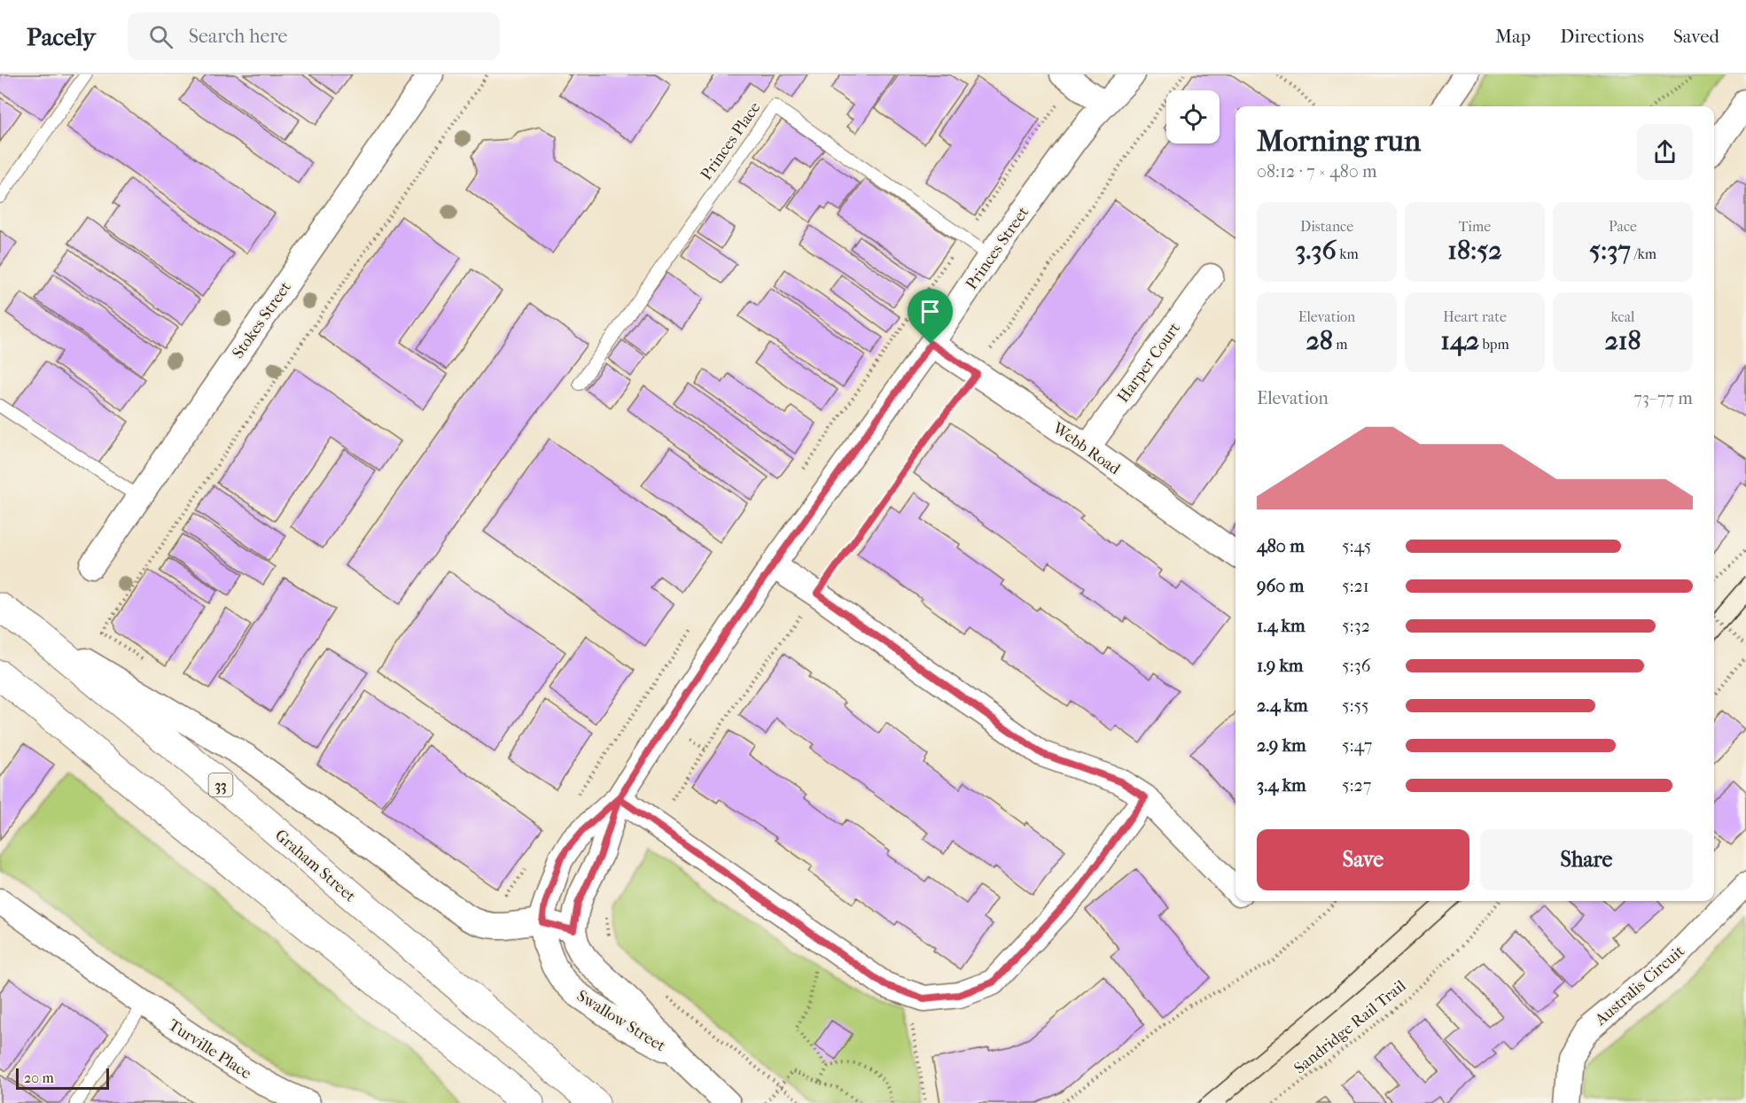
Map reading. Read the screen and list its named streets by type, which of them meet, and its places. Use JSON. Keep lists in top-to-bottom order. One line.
{"streets":{"main road":["33","Graham Street"],"street":["Princes Street","Stokes Street","Harper Court","Webb Road","Australis Circuit","Swallow Street","Turville Place"],"lane":["Princes Place"],"path":["Sandridge Rail Trail"]},"crossings":[["Princes Place","Princes Street"],["Princes Street","Webb Road"],["Princes Street","Graham Street"],["Princes Street","Swallow Street"],["Harper Court","Webb Road"],["Graham Street","Swallow Street"]],"scale_bar":"20 m","page":{"header":"Pacely","search":"Search here","nav":["Map","Directions","Saved"],"heading":["Morning run","08:12 · 7 × 480 m"],"stats":[["Distance","3.36 km"],["Time","18:52"],["Pace","5:37 /km"],["Elevation","28 m"],["Heart rate","142 bpm"],["kcal","218"]],"chart":["Elevation","73–77 m"],"list":[{"name":"480 m","note":"5:45"},{"name":"960 m","note":"5:21"},{"name":"1.4 km","note":"5:32"},{"name":"1.9 km","note":"5:36"},{"name":"2.4 km","note":"5:55"},{"name":"2.9 km","note":"5:47"},{"name":"3.4 km","note":"5:27"}],"buttons":["Save","Share"],"scale":"20 m"}}
